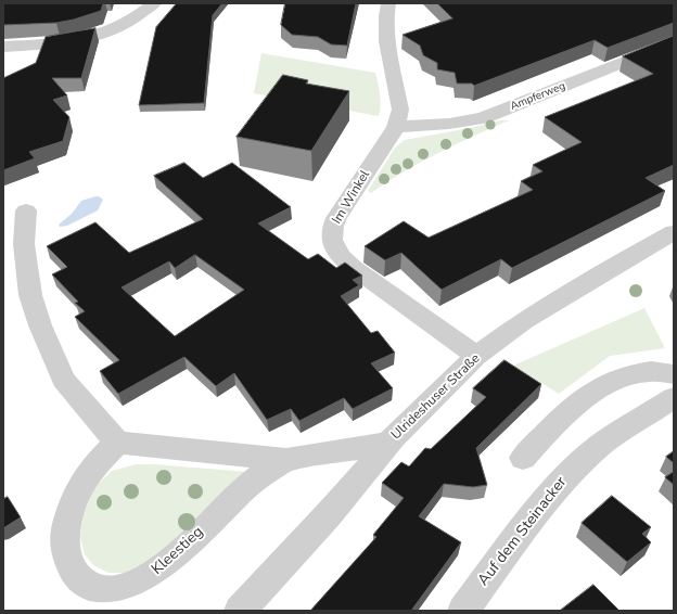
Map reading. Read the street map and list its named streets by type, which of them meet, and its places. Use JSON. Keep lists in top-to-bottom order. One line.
{"streets":{"street":["Ampferweg","Im Winkel","Ulrideshuser Straße","Auf dem Steinacker","Kleestieg"]},"crossings":[["Ampferweg","Im Winkel"],["Im Winkel","Ulrideshuser Straße"],["Ulrideshuser Straße","Kleestieg"]]}
